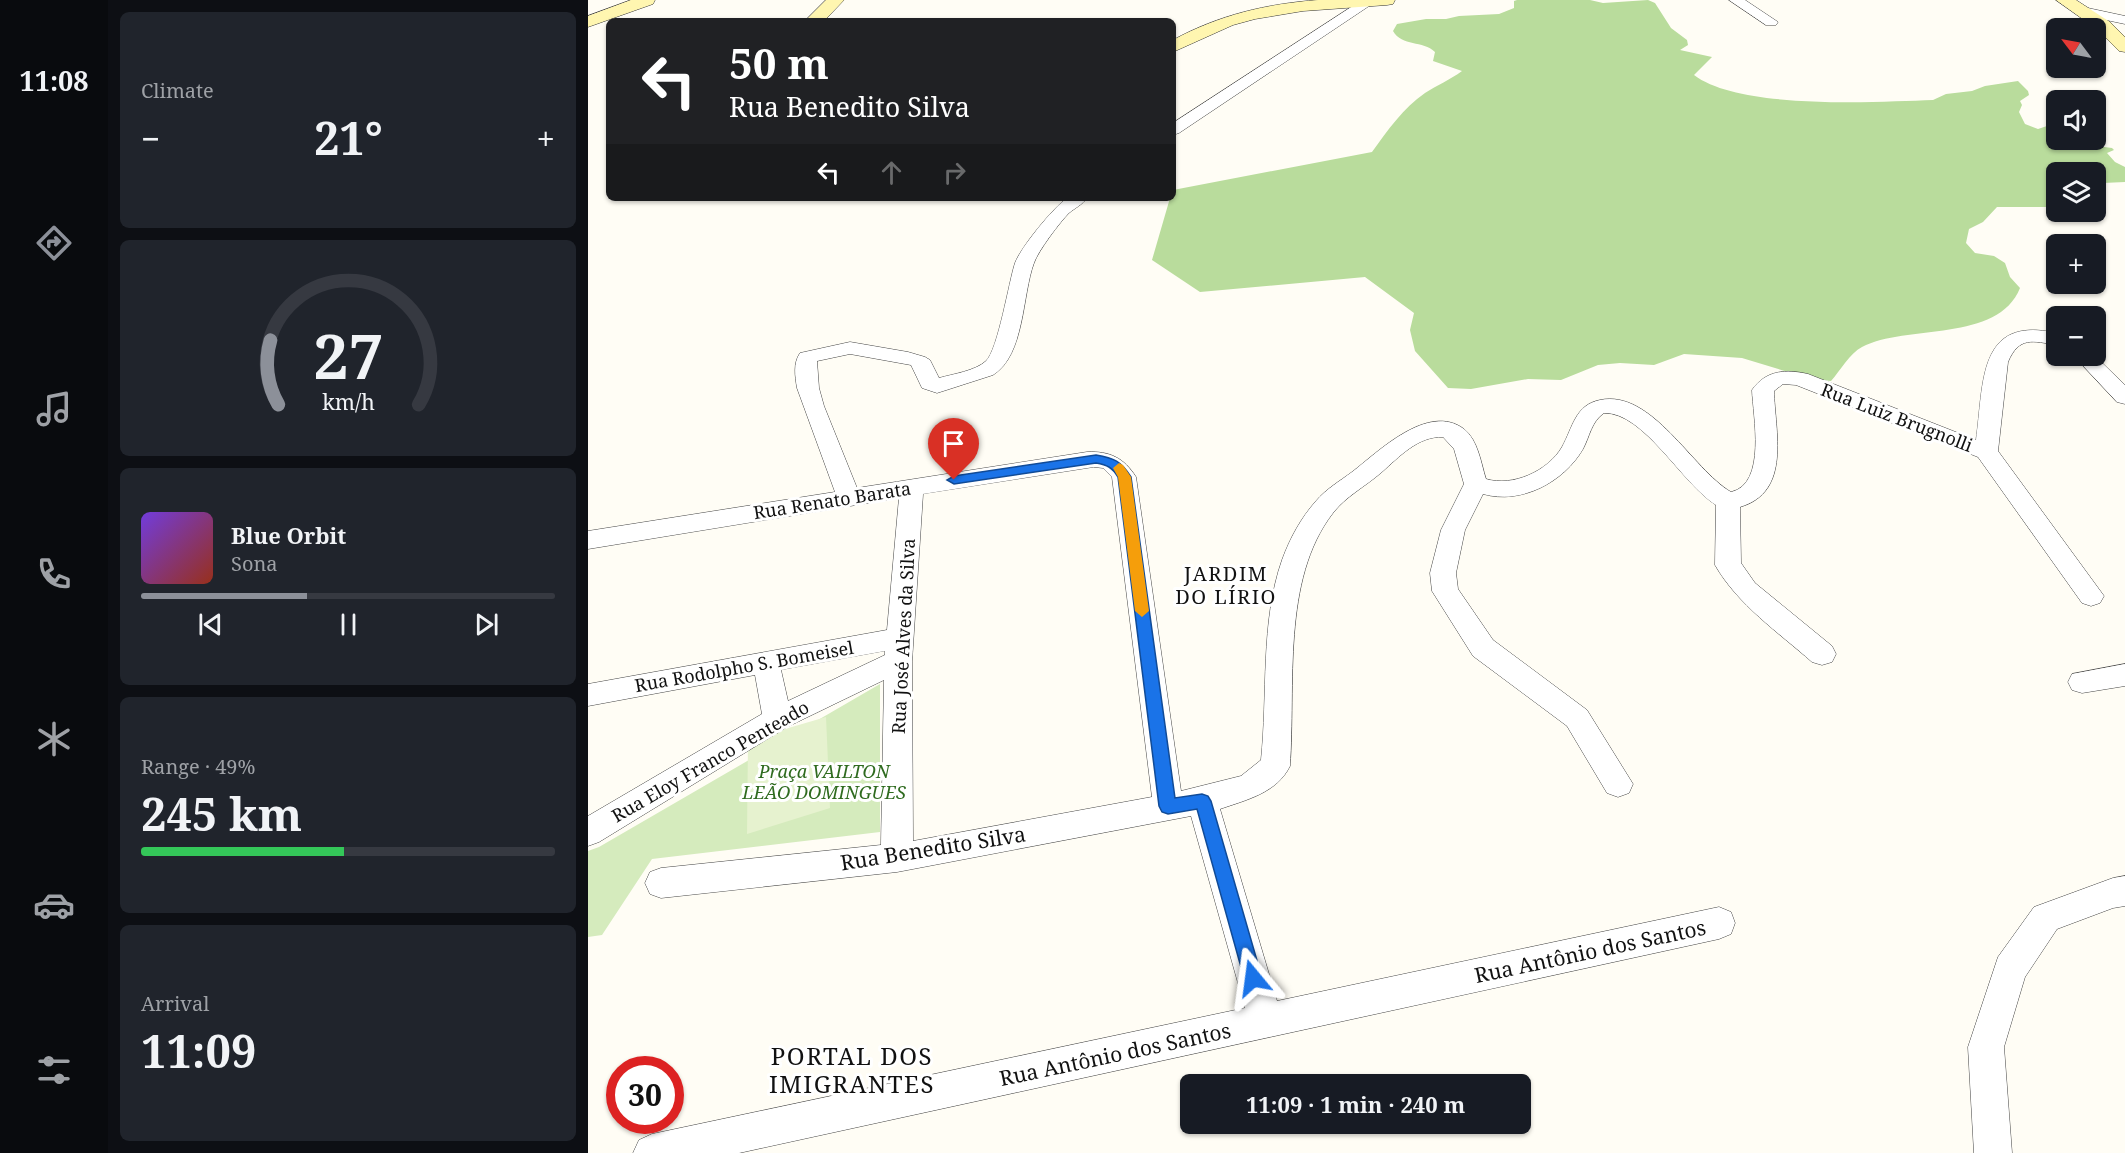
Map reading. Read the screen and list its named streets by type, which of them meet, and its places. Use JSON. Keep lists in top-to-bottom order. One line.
{"streets":{"street":["Rua Luiz Brugnolli","Rua Renato Barata","Rua José Alves da Silva","Rua Rodolpho S. Bomeisel","Rua Eloy Franco Penteado","Rua Benedito Silva","Rua Antônio dos Santos"]},"crossings":[["Rua Renato Barata","Rua José Alves da Silva"],["Rua Renato Barata","Rua Benedito Silva"],["Rua José Alves da Silva","Rua Rodolpho S. Bomeisel"],["Rua José Alves da Silva","Rua Eloy Franco Penteado"],["Rua José Alves da Silva","Rua Benedito Silva"],["Rua Rodolpho S. Bomeisel","Rua Eloy Franco Penteado"]],"districts":["JARDIM DO LÍRIO","PORTAL DOS IMIGRANTES"],"parks":["Praça VAILTON LEÃO DOMINGUES"],"north":"top left","page":{"tabs":"11:08","tile":["Climate",["Range · 49%","245 km"],["Arrival","11:09"]],"map_buttons":["+","−"],"turn":["50 m","Rua Benedito Silva"],"heat":["−","21°","+"],"song":["Blue Orbit","Sona"],"limit":"30","trip":"11:09 · 1 min · 240 m","gauge":["27","km/h"]}}
